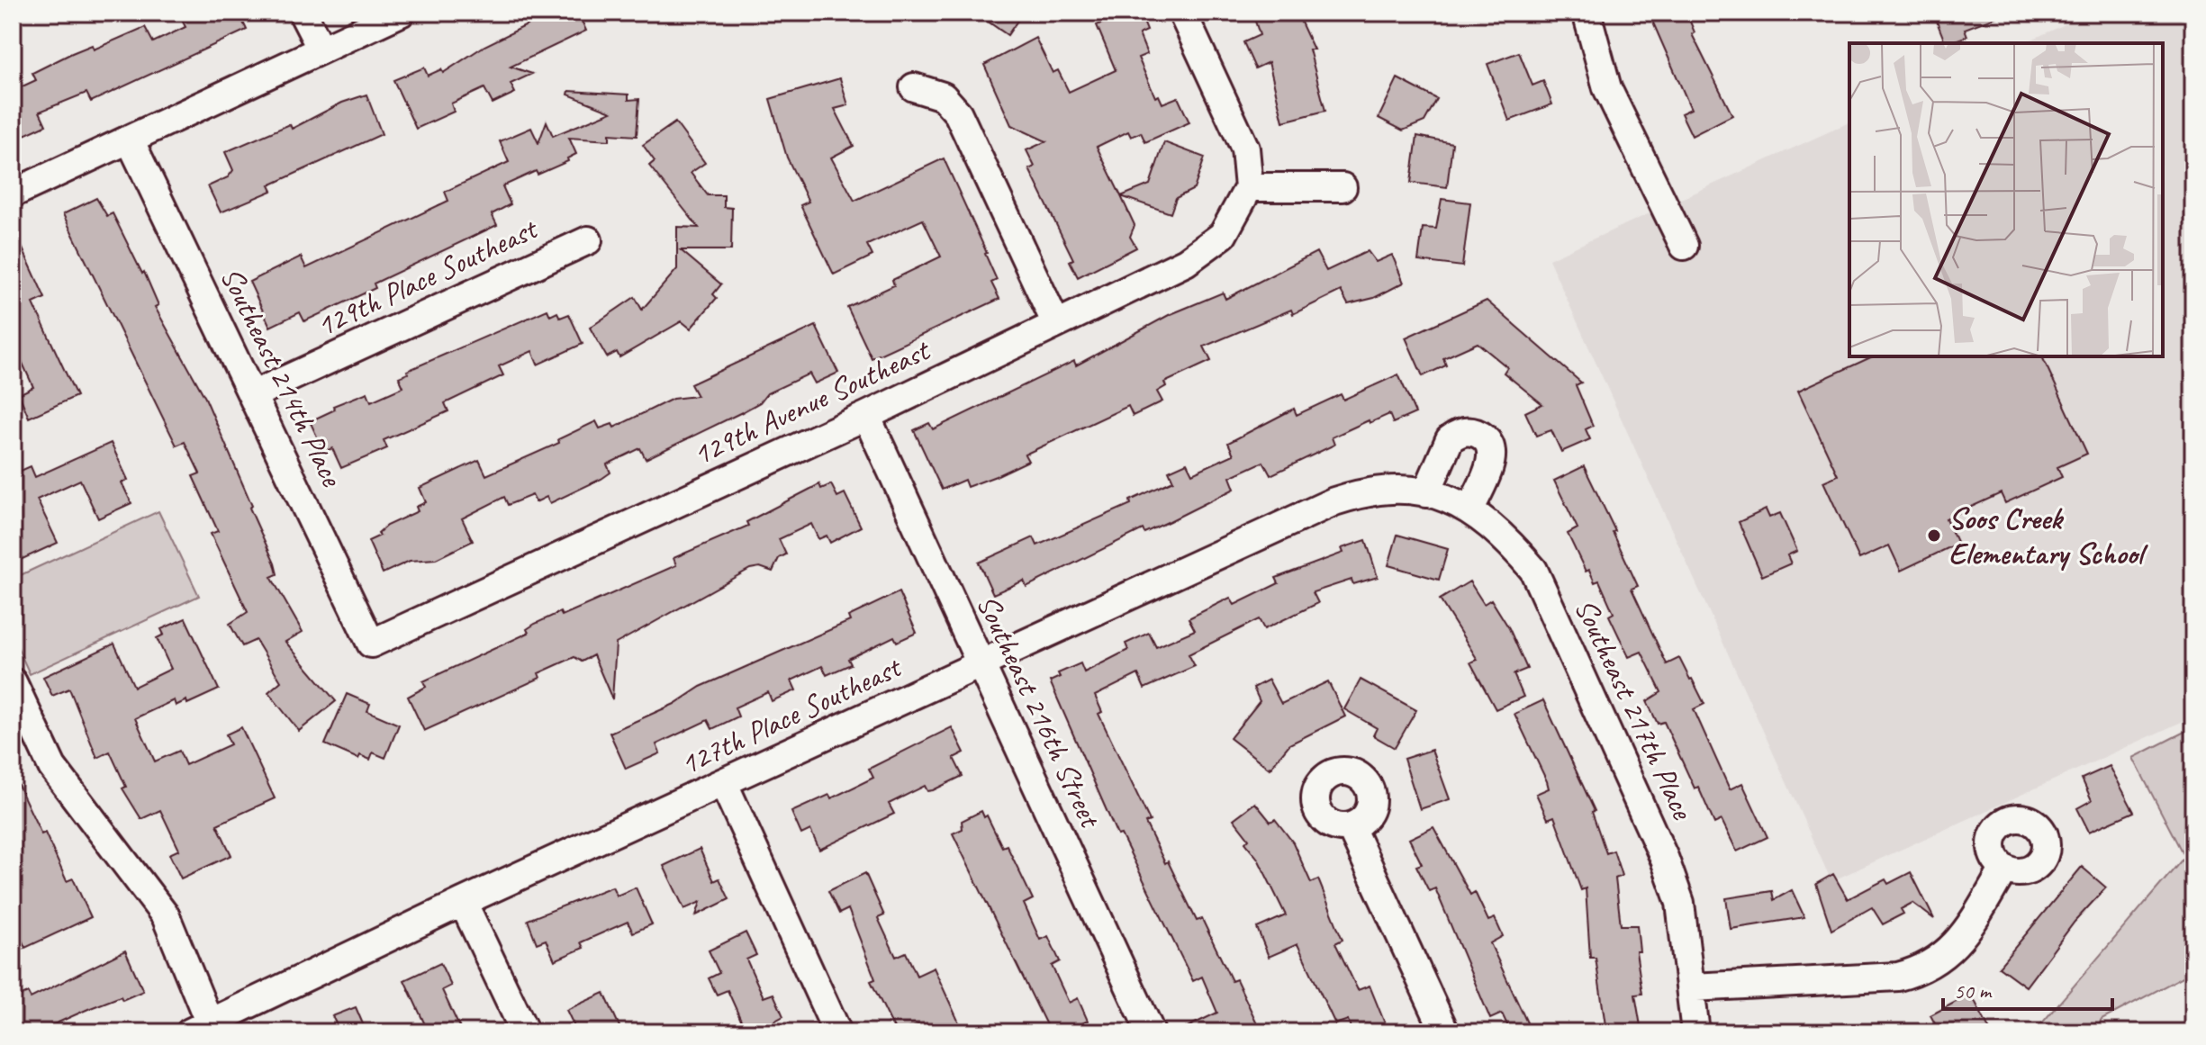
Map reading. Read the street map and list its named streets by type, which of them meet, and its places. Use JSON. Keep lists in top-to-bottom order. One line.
{"streets":{"street":["129th Place Southeast","Southeast 214th Place","129th Avenue Southeast","Southeast 217th Place","Southeast 216th Street","127th Place Southeast"]},"crossings":[["129th Place Southeast","Southeast 214th Place"],["Southeast 214th Place","129th Avenue Southeast"],["129th Avenue Southeast","Southeast 216th Street"],["Southeast 217th Place","127th Place Southeast"],["Southeast 216th Street","127th Place Southeast"]],"places":["Soos Creek Elementary School"],"scale_bar":"50 m"}
